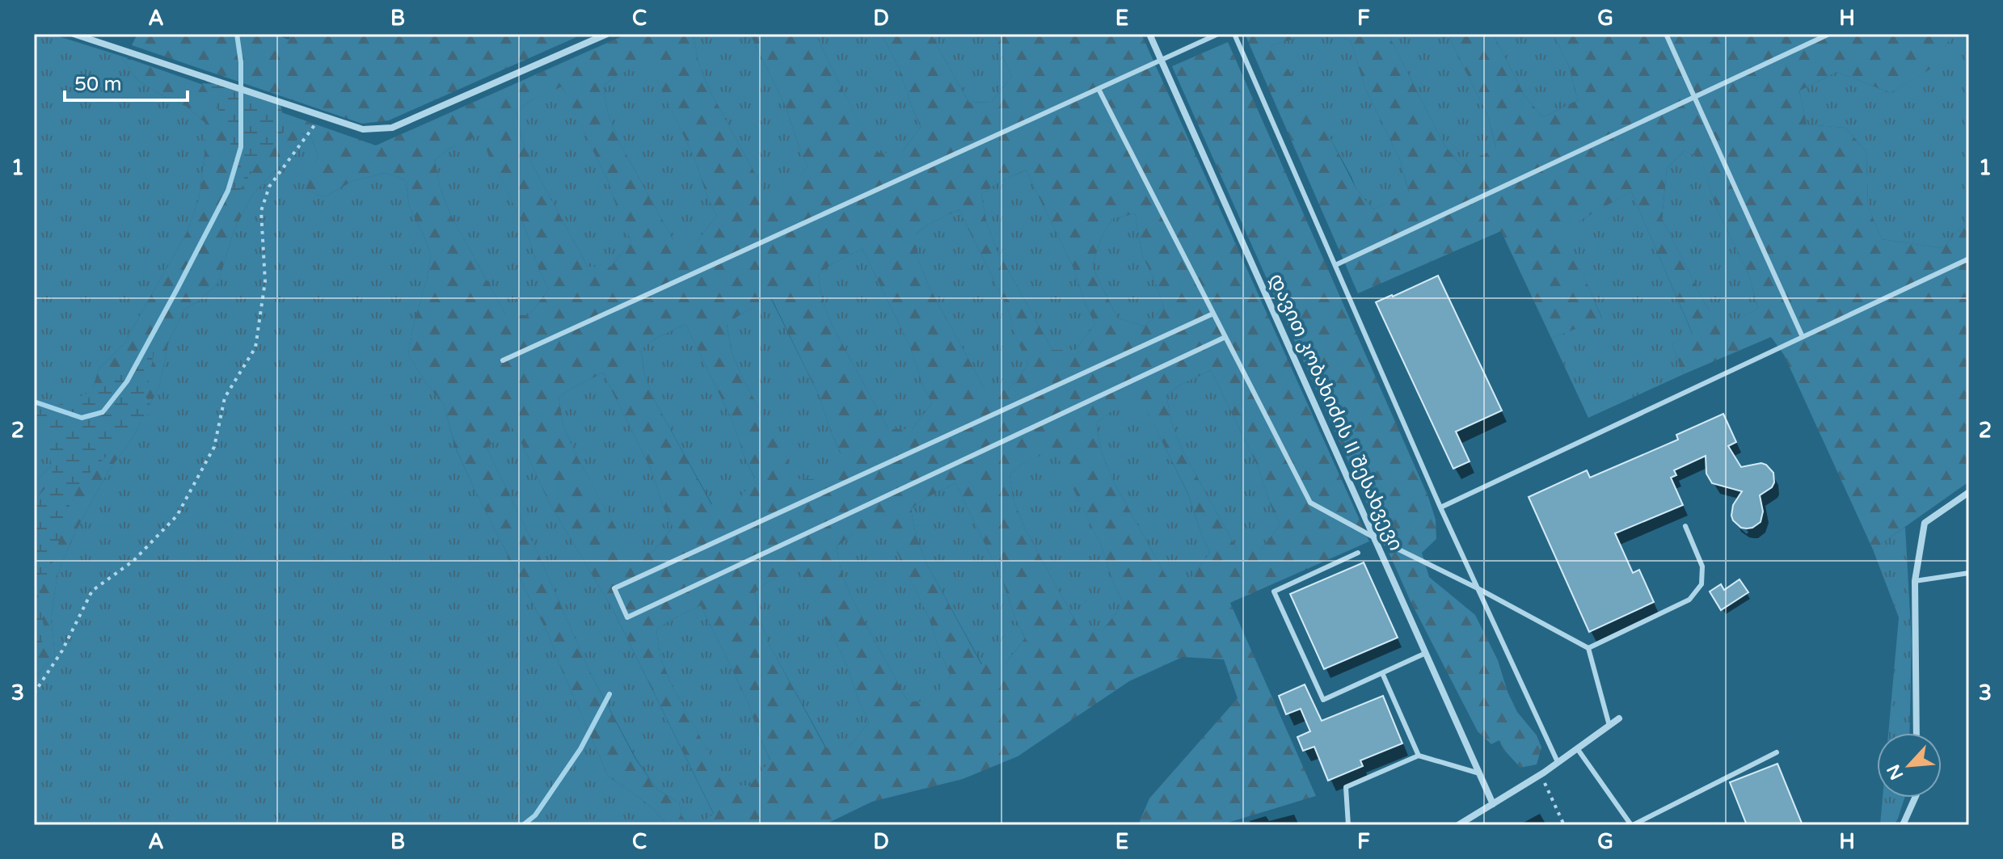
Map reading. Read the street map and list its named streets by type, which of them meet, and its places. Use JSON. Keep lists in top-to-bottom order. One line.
{"streets":{"street":["დავით კობახიძის II შესახვევი"]},"scale_bar":"50 m","north":"bottom left","grid":{"columns":["A","B","C","D","E","F","G","H"],"rows":["1","2","3"]}}
